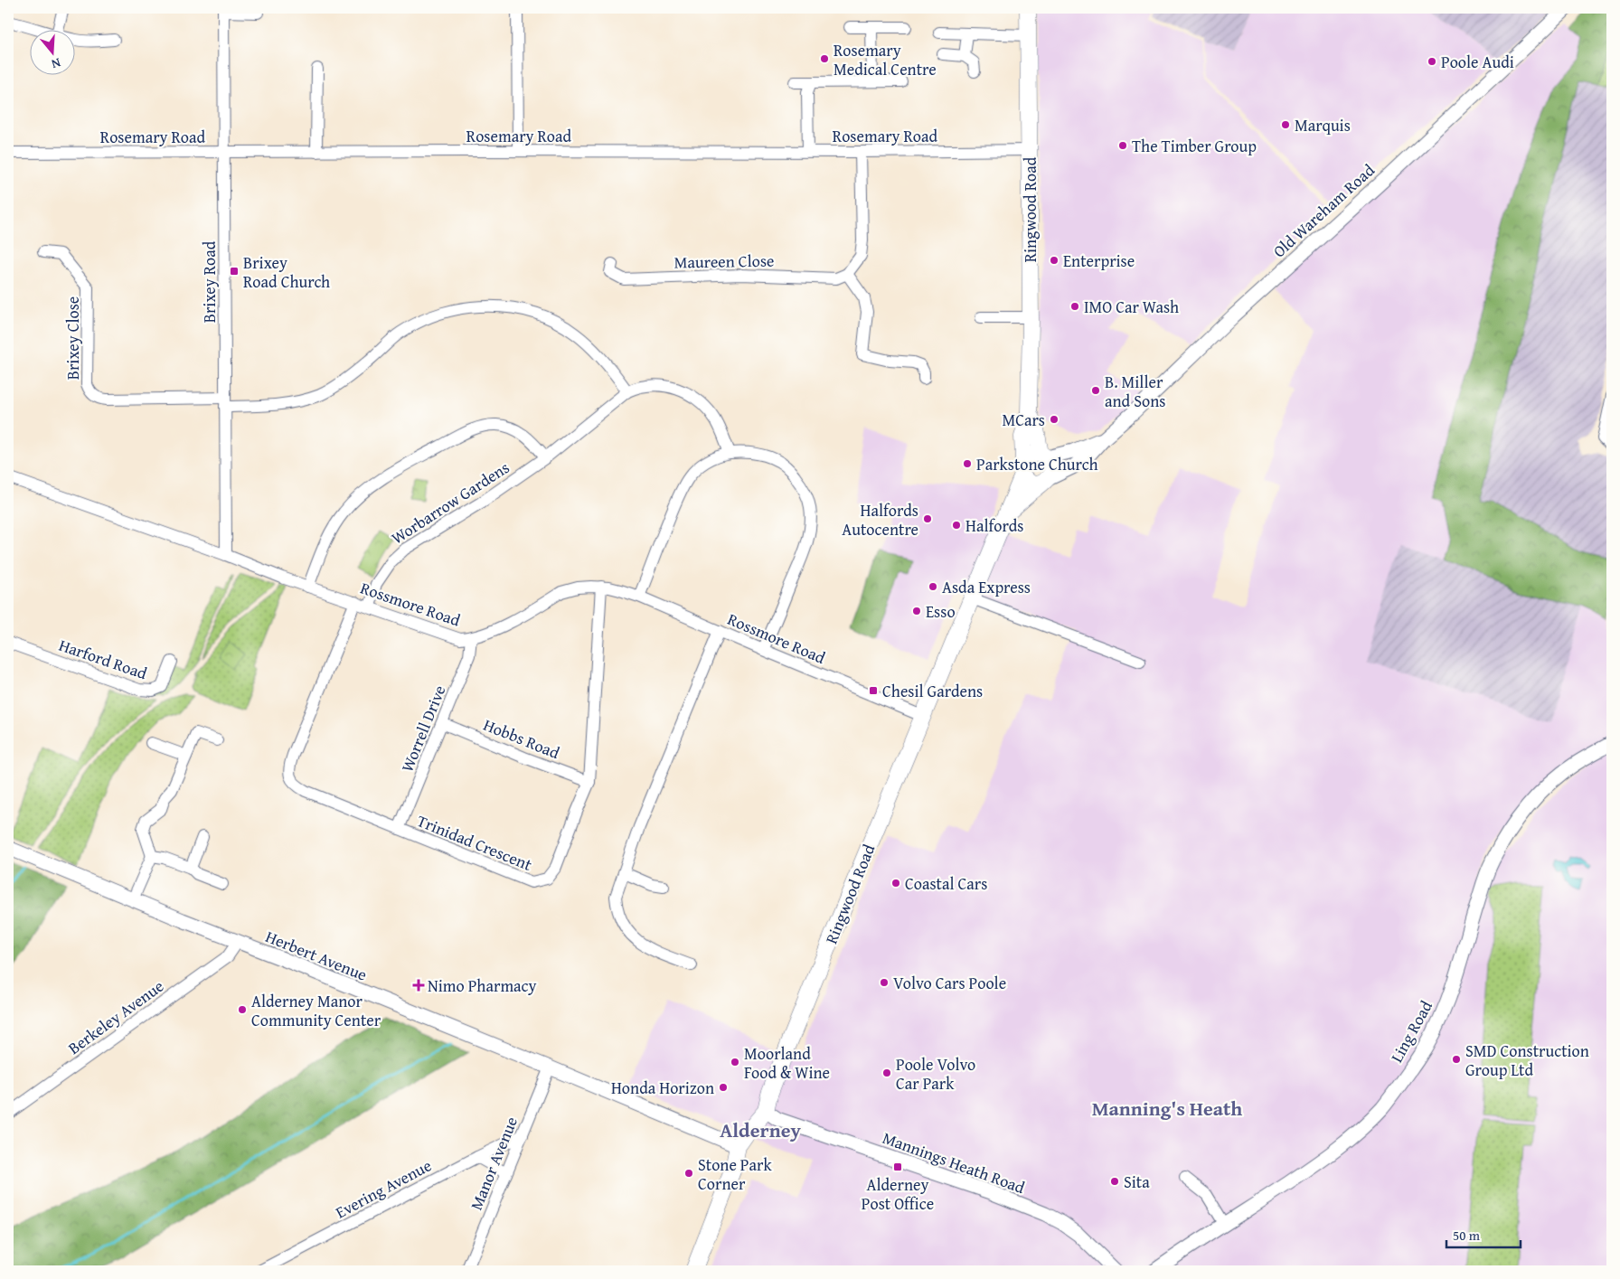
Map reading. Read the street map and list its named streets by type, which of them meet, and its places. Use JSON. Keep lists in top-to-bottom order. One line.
{"streets":{"main road":["Ringwood Road"],"street":["Rosemary Road","Old Wareham Road","Maureen Close","Brixey Road","Brixey Close","Worbarrow Gardens","Rossmore Road","Harford Road","Worrell Drive","Hobbs Road","Trinidad Crescent","Herbert Avenue","Berkeley Avenue","Ling Road","Mannings Heath Road","Manor Avenue","Evering Avenue"]},"crossings":[["Rosemary Road","Ringwood Road"],["Rosemary Road","Brixey Road"],["Ringwood Road","Old Wareham Road"],["Ringwood Road","Rossmore Road"],["Ringwood Road","Herbert Avenue"],["Ringwood Road","Mannings Heath Road"],["Brixey Road","Brixey Close"],["Brixey Road","Rossmore Road"],["Brixey Close","Worbarrow Gardens"],["Worbarrow Gardens","Rossmore Road"],["Rossmore Road","Worrell Drive"],["Rossmore Road","Trinidad Crescent"],["Worrell Drive","Hobbs Road"],["Worrell Drive","Trinidad Crescent"],["Hobbs Road","Trinidad Crescent"],["Herbert Avenue","Berkeley Avenue"],["Herbert Avenue","Manor Avenue"],["Manor Avenue","Evering Avenue"]],"districts":["Manning's Heath","Alderney"],"places":{"other":["Rosemary Medical Centre","Poole Audi","Marquis","The Timber Group","Enterprise","IMO Car Wash","B. Miller and Sons","MCars","Parkstone Church","Halfords Autocentre","Halfords","Asda Express","Esso","Coastal Cars","Volvo Cars Poole","Alderney Manor Community Center","SMD Construction Group Ltd","Moorland Food & Wine","Poole Volvo Car Park","Honda Horizon","Stone Park Corner","Sita"],"transit":["Brixey Road Church","Chesil Gardens","Alderney Post Office"],"health":["Nimo Pharmacy"]},"scale_bar":"50 m","north":"bottom"}
